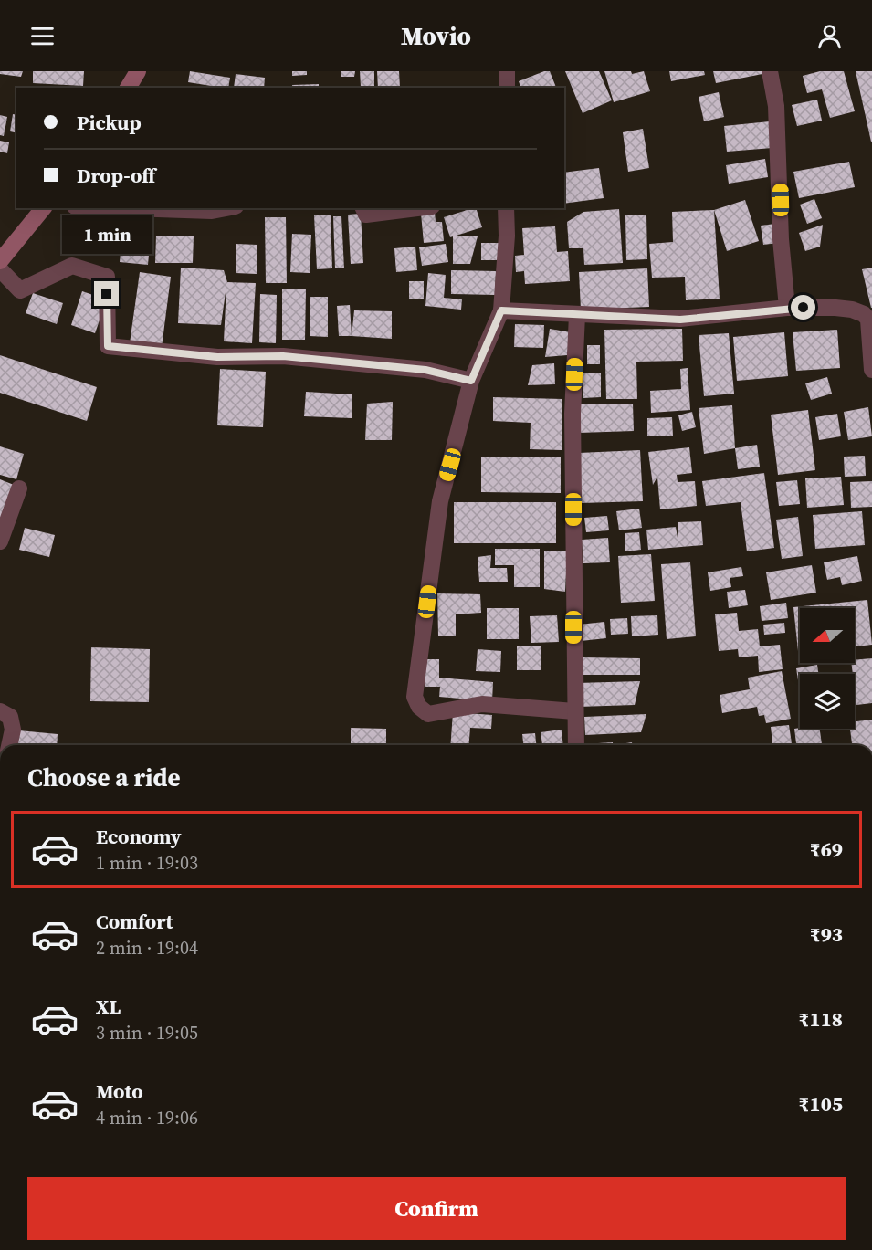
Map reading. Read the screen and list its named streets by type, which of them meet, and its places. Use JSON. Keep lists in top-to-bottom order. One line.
{"north":"left","page":{"header":"Movio","banner":["Pickup","Drop-off"],"bubble":"1 min","heading":"Choose a ride","list":[{"name":"Economy","note":"1 min · 19:03","value":"₹69"},{"name":"Comfort","note":"2 min · 19:04","value":"₹93"},{"name":"XL","note":"3 min · 19:05","value":"₹118"},{"name":"Moto","note":"4 min · 19:06","value":"₹105"}],"buttons":"Confirm"}}
